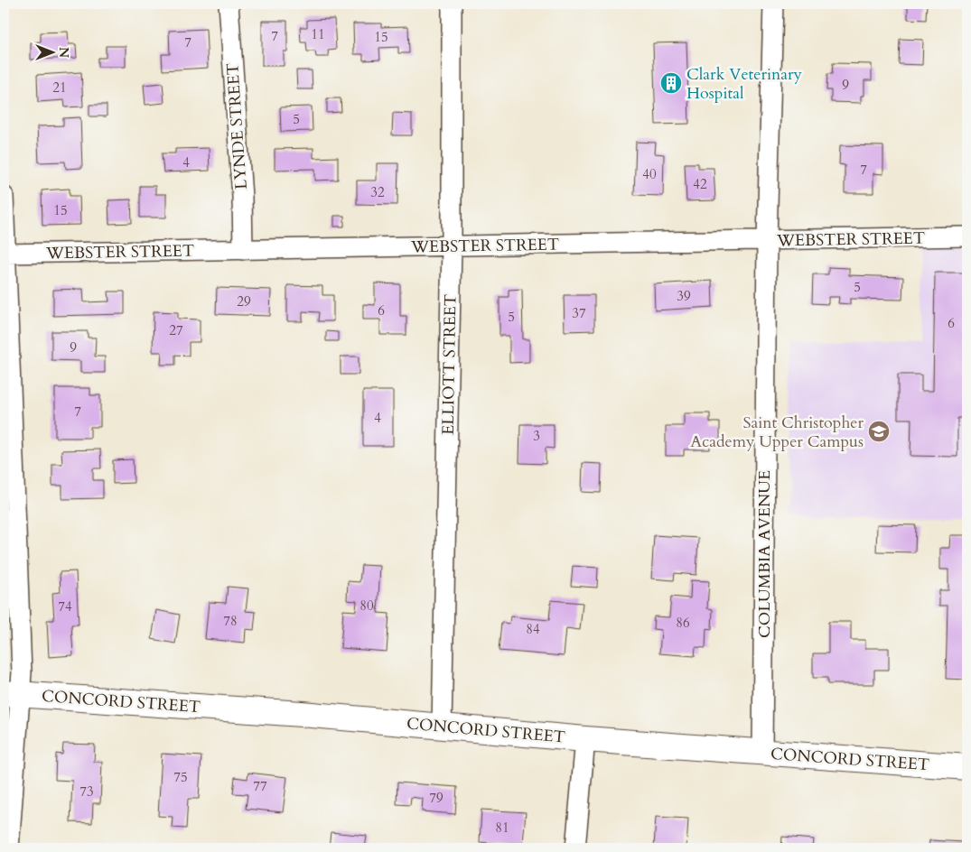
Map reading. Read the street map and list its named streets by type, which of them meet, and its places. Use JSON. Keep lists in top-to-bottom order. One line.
{"streets":{"main road":["CONCORD STREET"],"street":["LYNDE STREET","WEBSTER STREET","ELLIOTT STREET","COLUMBIA AVENUE"]},"crossings":[["LYNDE STREET","WEBSTER STREET"],["WEBSTER STREET","ELLIOTT STREET"],["WEBSTER STREET","COLUMBIA AVENUE"],["ELLIOTT STREET","CONCORD STREET"],["COLUMBIA AVENUE","CONCORD STREET"]],"places":{"building":["Clark Veterinary Hospital"],"school or university":["Saint Christopher Academy Upper Campus"]},"house_numbers":["11","7","15","7","9","21","5","4","7","40","42","32","15","5","39","29","6","37","5","6","27","9","7","4","3","80","74","78","86","84","75","77","73","79","81"],"north":"right"}
